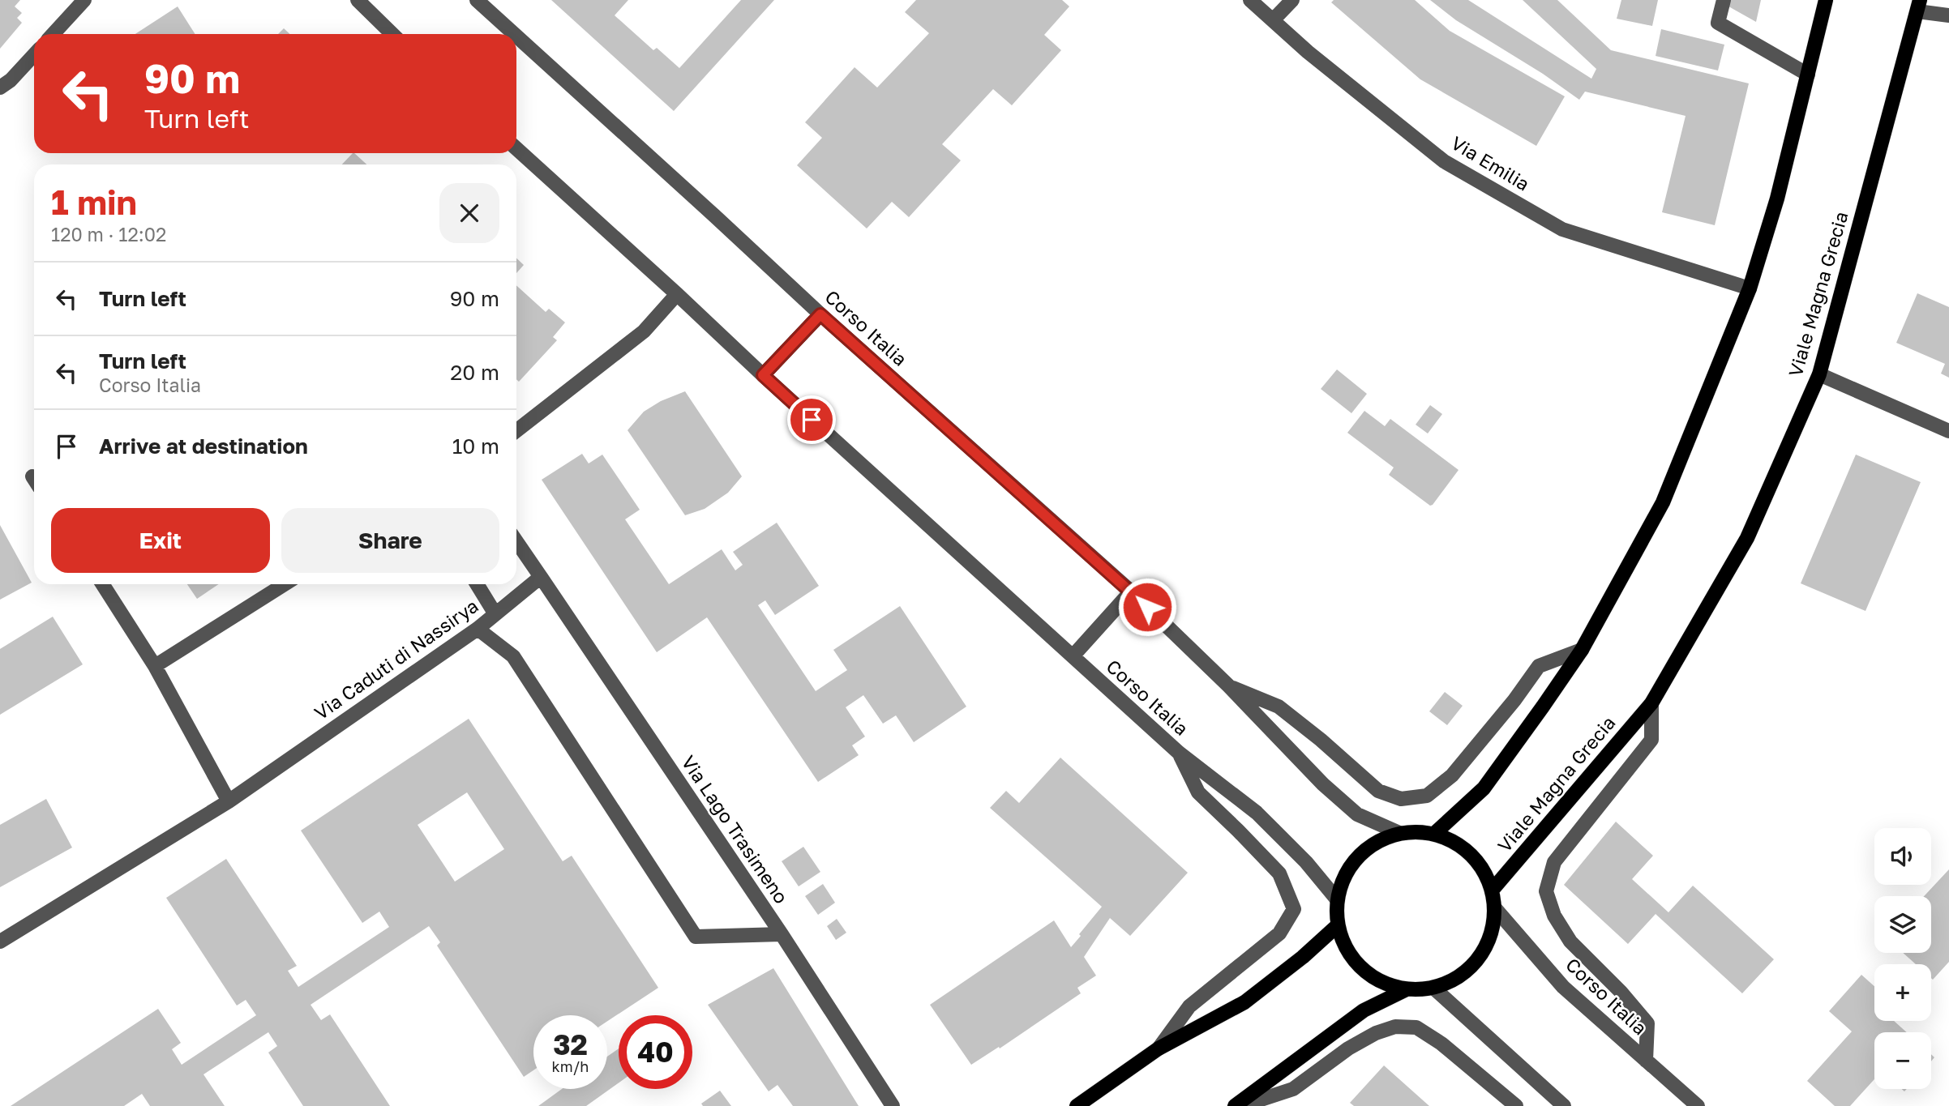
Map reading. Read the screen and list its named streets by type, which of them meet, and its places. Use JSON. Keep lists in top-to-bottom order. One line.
{"streets":{"main road":["Viale Magna Grecia"],"street":["Via Emilia","Corso Italia","Via Caduti di Nassirya","Via Lago Trasimeno"]},"crossings":[["Viale Magna Grecia","Corso Italia"],["Via Caduti di Nassirya","Via Lago Trasimeno"]],"page":{"turn":["90 m","Turn left"],"heading":["1 min","120 m · 12:02"],"list":[{"name":"Turn left","value":"90 m"},{"name":"Turn left","note":"Corso Italia","value":"20 m"},{"name":"Arrive at destination","value":"10 m"}],"buttons":["Exit","Share"],"map_buttons":["+","−"],"speed":"32 km/h","limit":"40"}}
